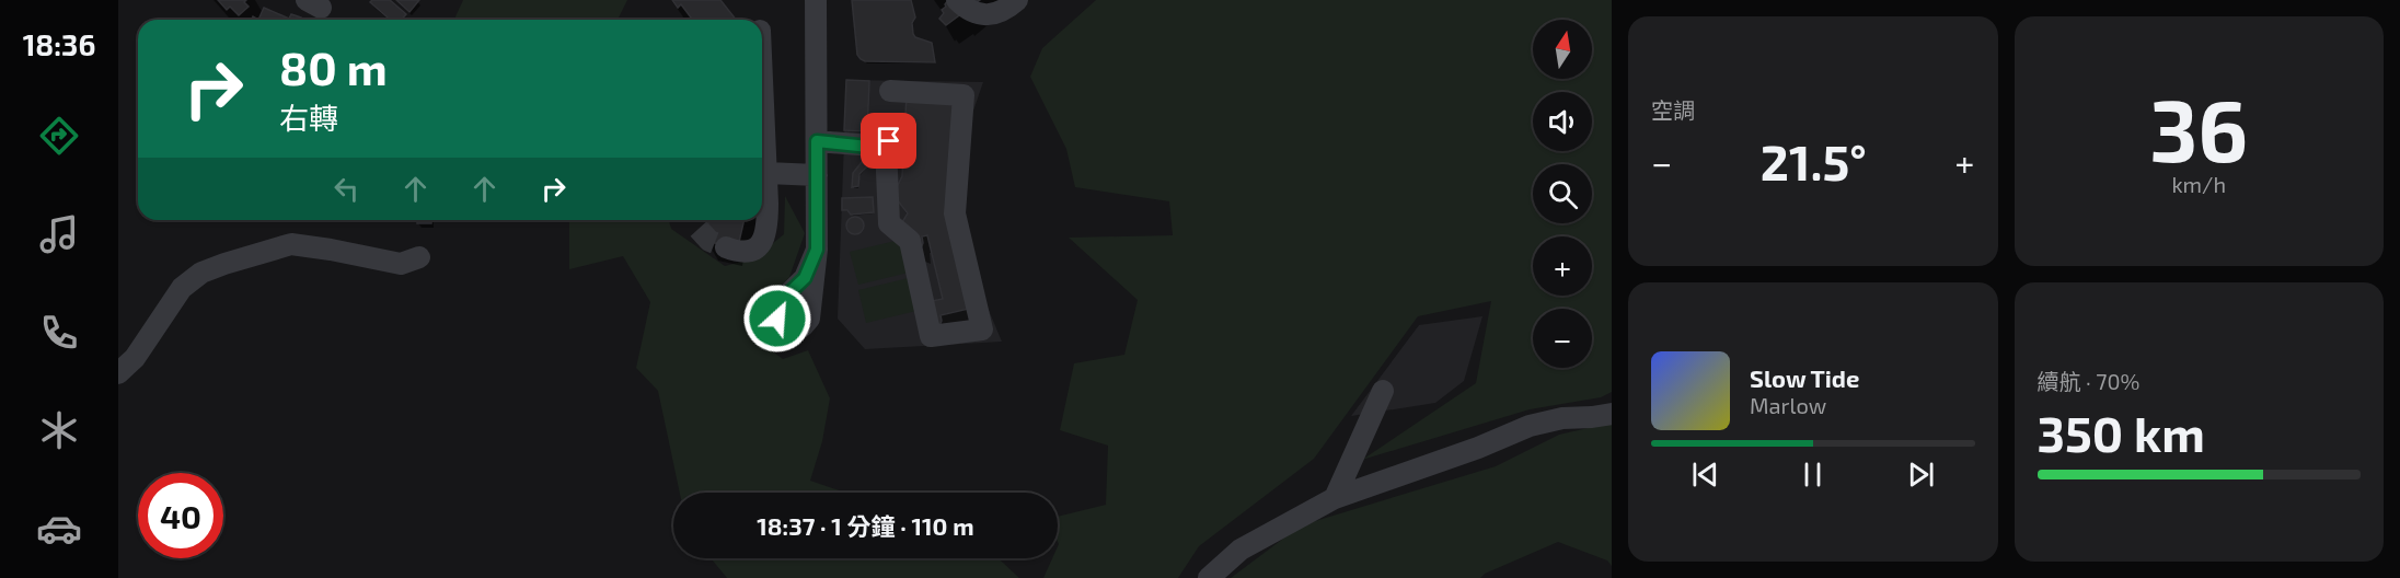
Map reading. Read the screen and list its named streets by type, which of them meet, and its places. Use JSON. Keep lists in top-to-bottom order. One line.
{"north":"top","page":{"tabs":"18:36","tile":["空調",["36","km/h"],["續航 · 70%","350 km"]],"map_buttons":["+","−"],"turn":["80 m","右轉"],"heat":["−","21.5°","+"],"song":["Slow Tide","Marlow"],"limit":"40","trip":"18:37 · 1 分鐘 · 110 m"}}
